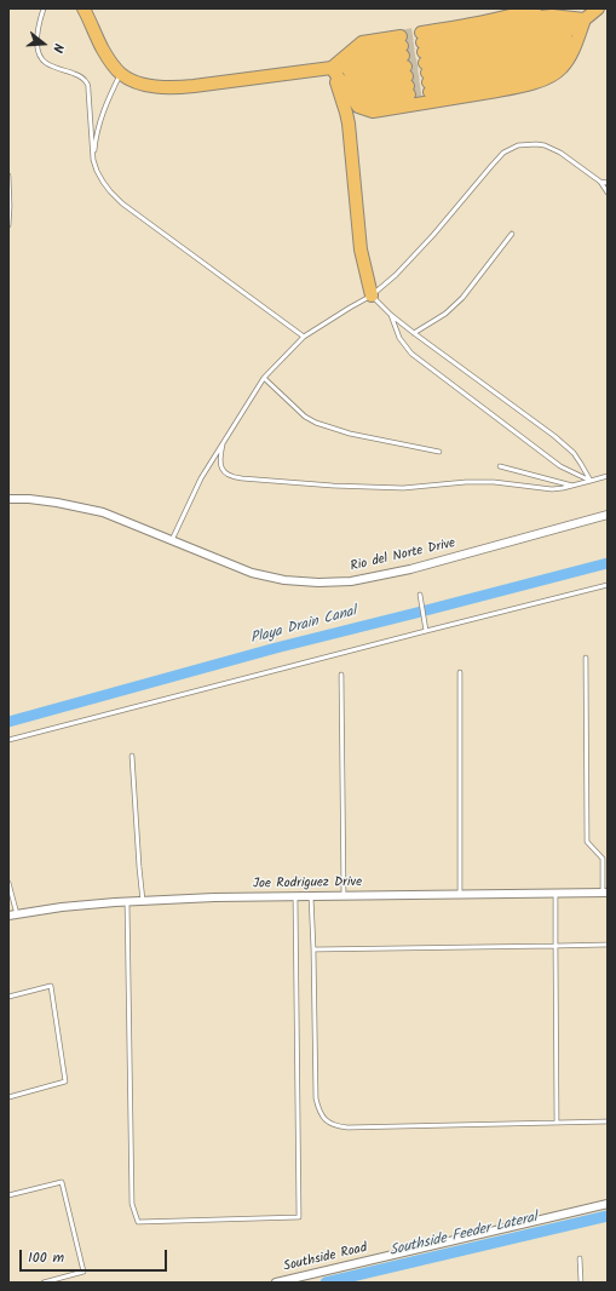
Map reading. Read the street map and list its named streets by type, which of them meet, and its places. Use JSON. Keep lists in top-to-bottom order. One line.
{"streets":{"street":["Rio del Norte Drive","Joe Rodriguez Drive","Southside Road"]},"water":["Playa Drain Canal","Southside Feeder Lateral"],"scale_bar":"100 m","north":"right"}
